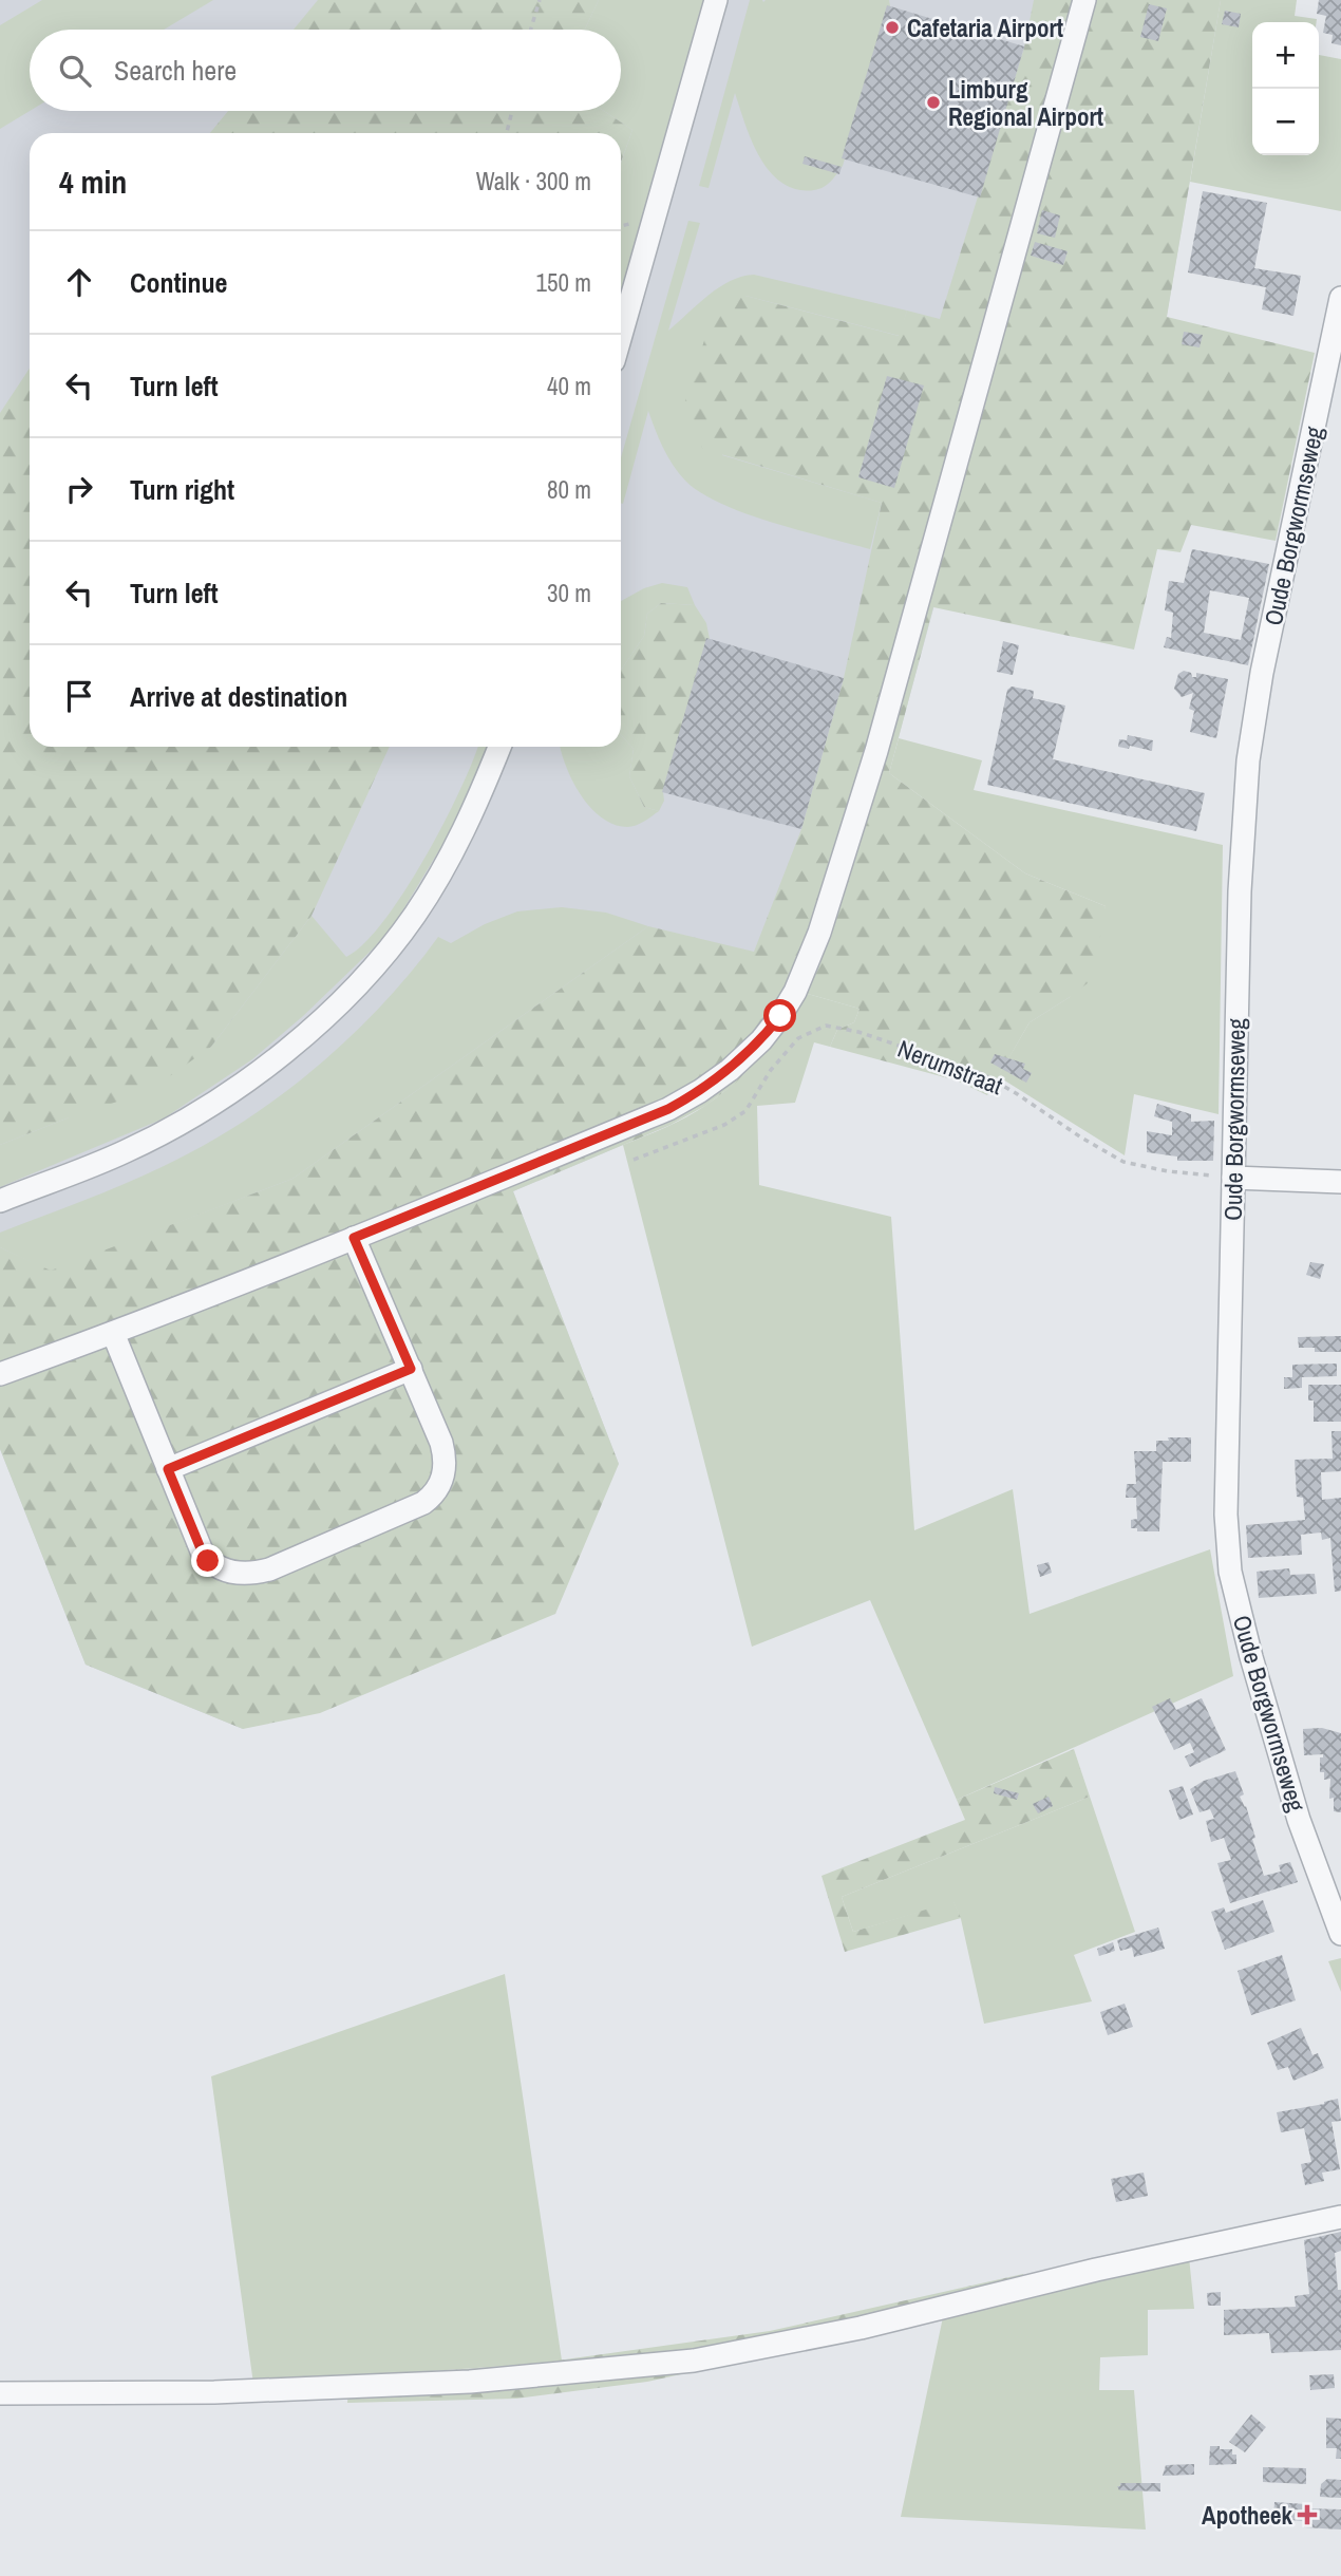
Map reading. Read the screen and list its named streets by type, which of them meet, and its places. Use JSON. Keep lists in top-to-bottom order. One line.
{"streets":{"street":["Oude Borgwormseweg"],"path":["Nerumstraat"]},"crossings":[["Oude Borgwormseweg","Nerumstraat"]],"places":{"other":["Cafetaria Airport","Limburg Regional Airport"],"health":["Apotheek"]},"page":{"map_buttons":["+","−"],"search":"Search here","heading":["4 min","Walk · 300 m"],"list":[["Continue","150 m"],["Turn left","40 m"],["Turn right","80 m"],["Turn left","30 m"],"Arrive at destination"]}}
